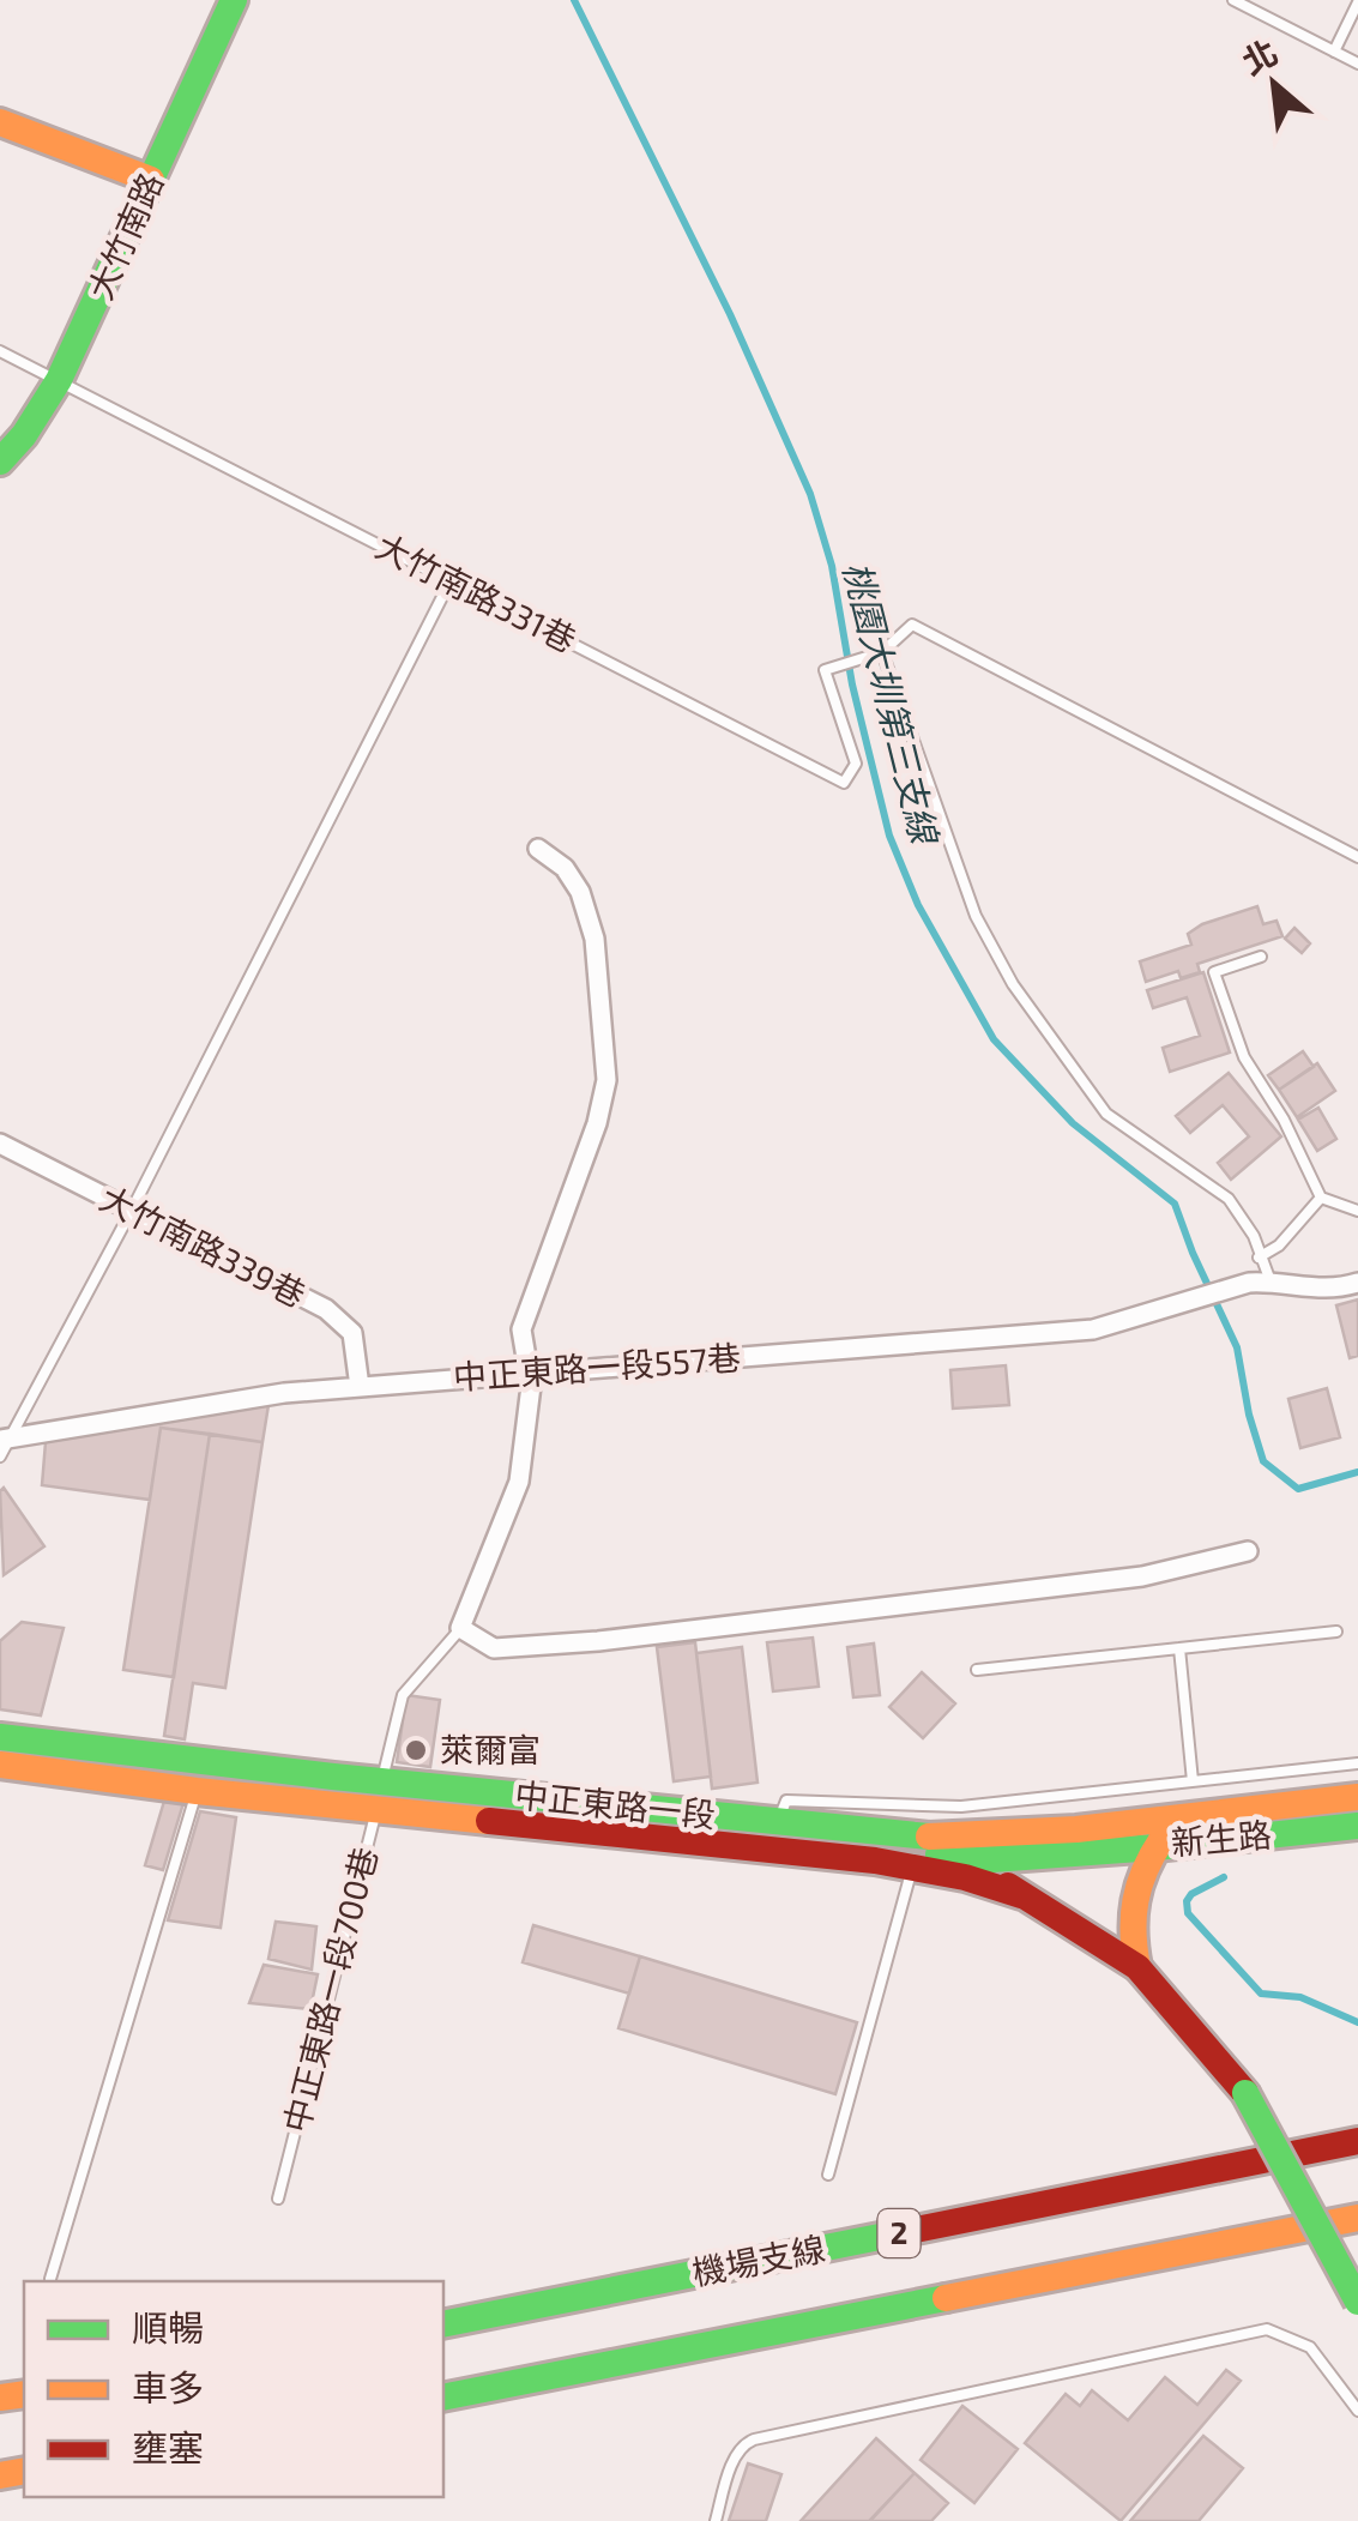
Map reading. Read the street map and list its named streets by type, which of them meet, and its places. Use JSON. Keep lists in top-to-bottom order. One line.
{"streets":{"main road":["大竹南路","中正東路一段","新生路","2","機場支線"],"street":["大竹南路339巷","中正東路一段557巷"],"lane":["大竹南路331巷","中正東路一段700巷"]},"crossings":[["大竹南路","大竹南路331巷"],["大竹南路339巷","中正東路一段557巷"],["中正東路一段","新生路"],["中正東路一段","中正東路一段700巷"]],"water":["桃園大圳第三支線"],"places":["萊爾富"],"legend":["順暢","車多","壅塞"],"north":"top left"}
